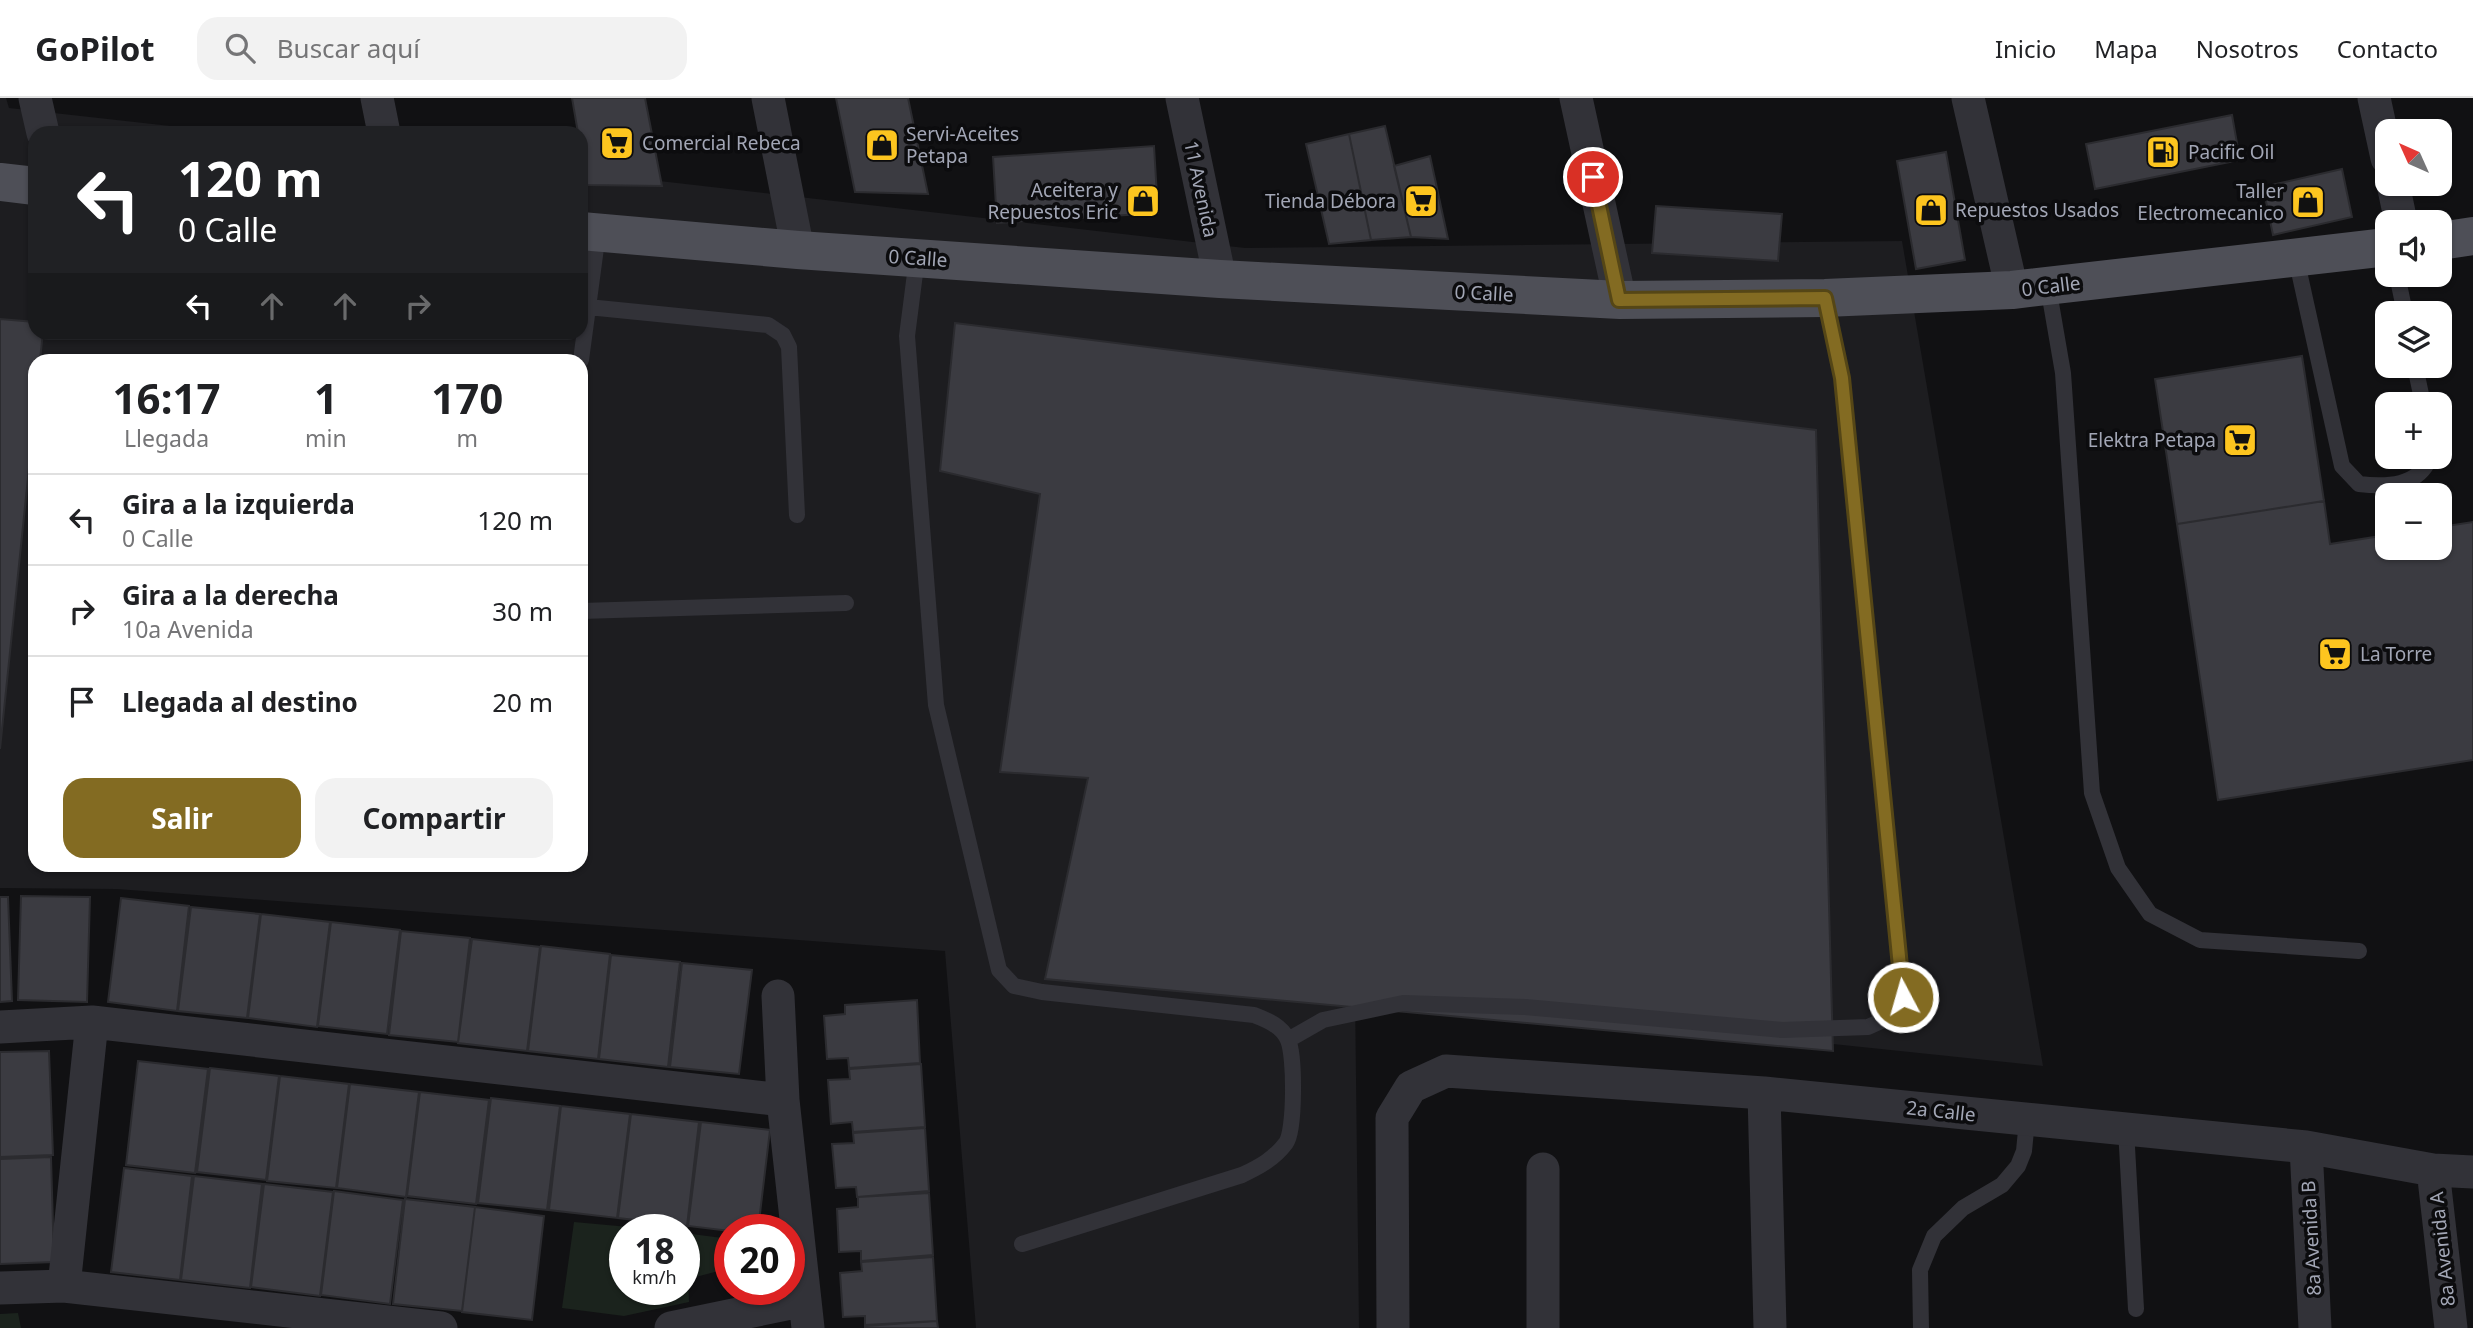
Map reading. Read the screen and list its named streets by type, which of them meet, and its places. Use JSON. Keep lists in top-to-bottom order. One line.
{"streets":{"main road":["0 Calle"],"street":["11 Avenida","2a Calle","8a Avenida B","8a Avenida A"]},"crossings":[["11 Avenida","0 Calle"],["2a Calle","8a Avenida B"],["2a Calle","8a Avenida A"]],"places":{"supermarket":["Comercial Rebeca","Tienda Débora","Elektra Petapa","La Torre"],"shop":["Servi-Aceites Petapa","Aceitera y Repuestos Eric","Taller Electromecanico","Repuestos Usados"],"fuel station":["Pacific Oil"]},"north":"top left","page":{"header":"GoPilot","search":"Buscar aquí","nav":["Inicio","Mapa","Nosotros","Contacto"],"map_buttons":["+","−"],"turn":["120 m","0 Calle"],"eta":["16:17","Llegada","1","min","170","m"],"list":[{"name":"Gira a la izquierda","note":"0 Calle","value":"120 m"},{"name":"Gira a la derecha","note":"10a Avenida","value":"30 m"},{"name":"Llegada al destino","value":"20 m"}],"buttons":["Salir","Compartir"],"speed":"18 km/h","limit":"20"}}
